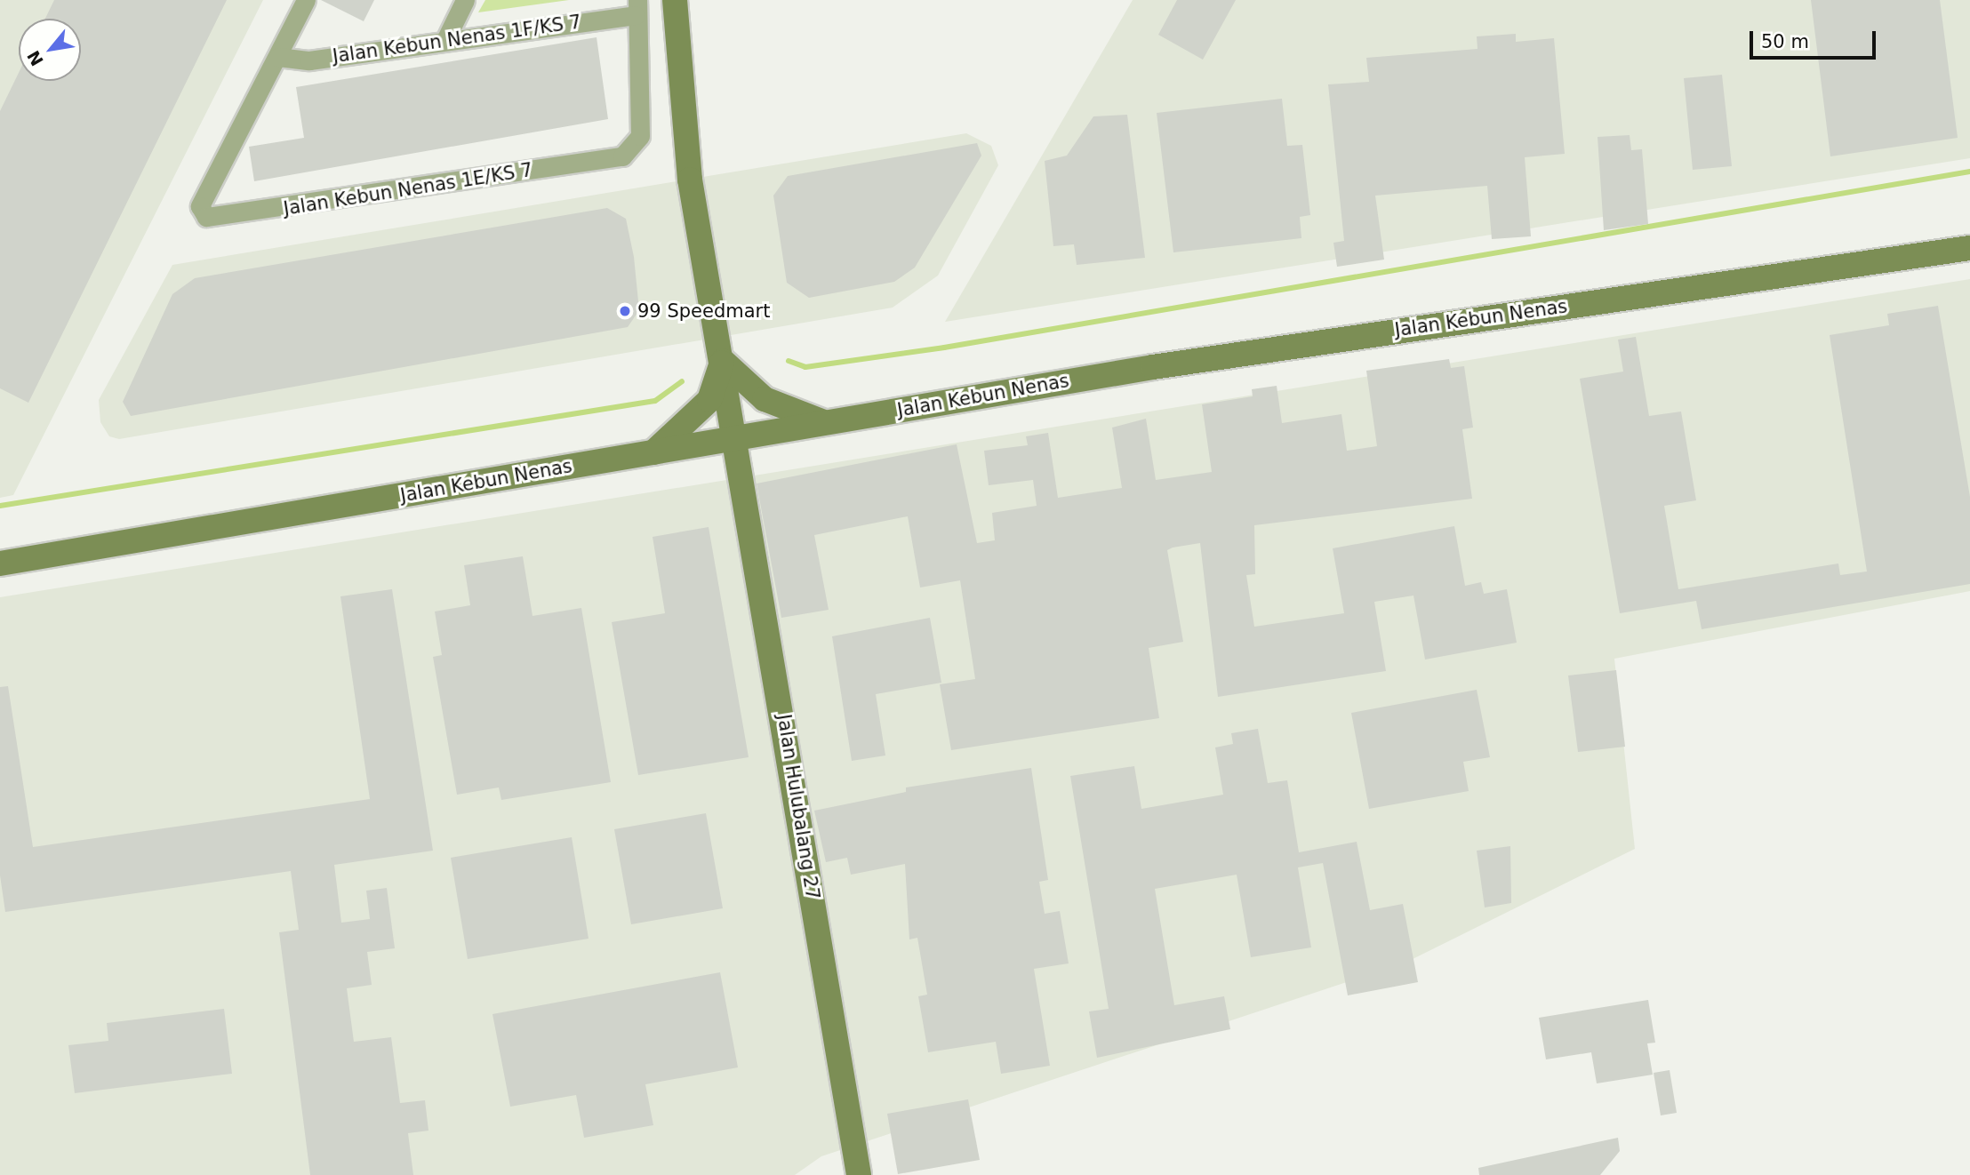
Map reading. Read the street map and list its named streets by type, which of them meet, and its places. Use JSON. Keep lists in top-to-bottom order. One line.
{"streets":{"street":["Jalan Kebun Nenas 1F/KS 7","Jalan Kebun Nenas 1E/KS 7","Jalan Kebun Nenas","Jalan Hulubalang 27"]},"crossings":[["Jalan Kebun Nenas 1F/KS 7","Jalan Kebun Nenas 1E/KS 7"],["Jalan Kebun Nenas","Jalan Hulubalang 27"]],"places":["99 Speedmart"],"scale_bar":"50 m","north":"bottom left"}
